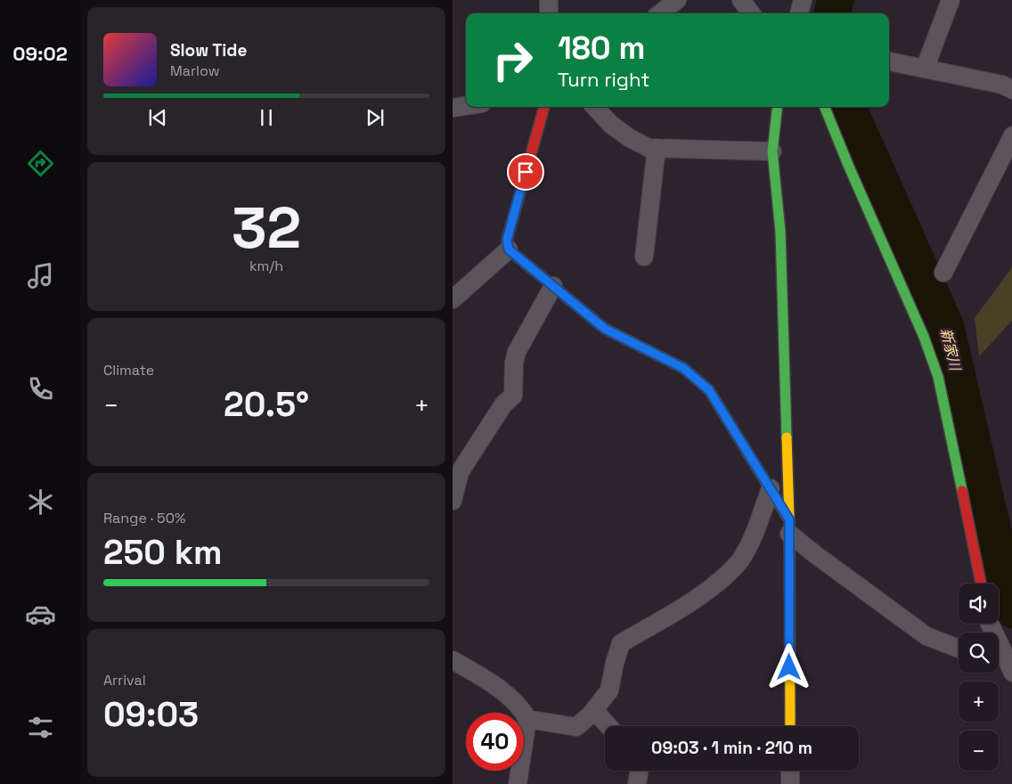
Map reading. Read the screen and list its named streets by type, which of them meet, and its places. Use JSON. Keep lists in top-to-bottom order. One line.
{"water":["新家川"],"page":{"tabs":"09:02","turn":["180 m","Turn right"],"song":["Slow Tide","Marlow"],"tile":[["32","km/h"],"Climate",["Range · 50%","250 km"],["Arrival","09:03"]],"heat":["−","20.5°","+"],"map_buttons":["+","−"],"limit":"40","trip":"09:03 · 1 min · 210 m"}}
